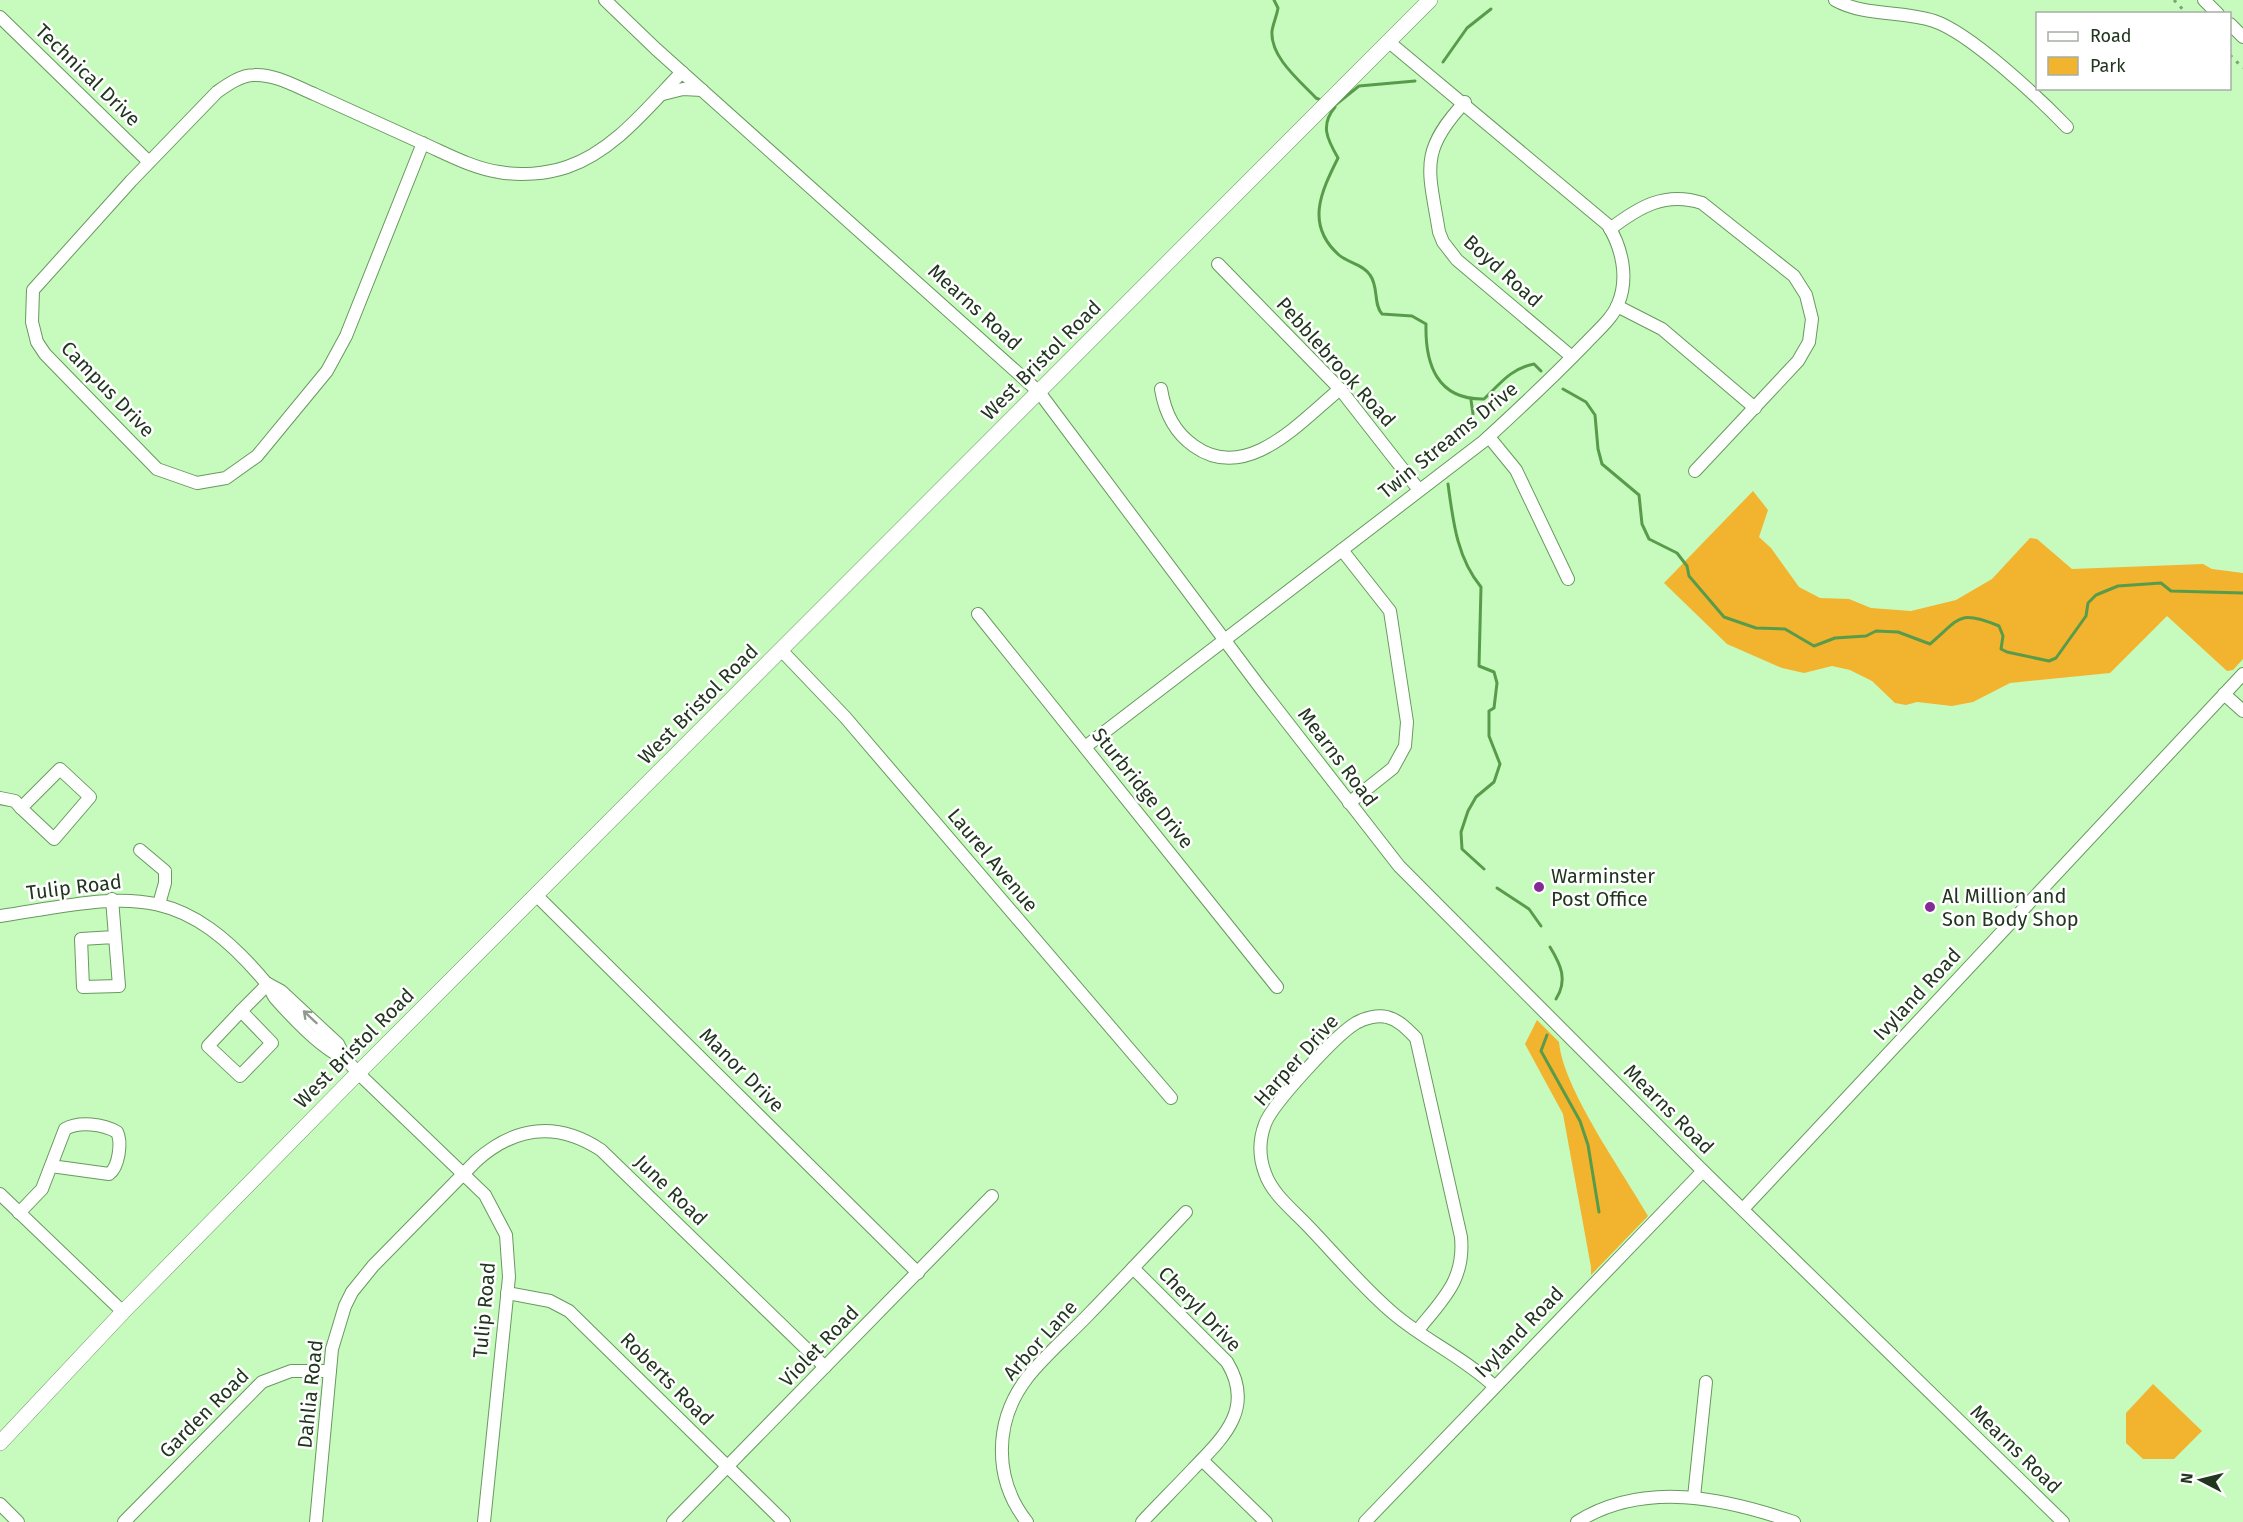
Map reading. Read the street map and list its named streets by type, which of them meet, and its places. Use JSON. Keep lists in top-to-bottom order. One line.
{"streets":{"main road":["West Bristol Road"],"street":["Technical Drive","Boyd Road","Mearns Road","Pebblebrook Road","Campus Drive","Twin Streams Drive","Sturbridge Drive","Laurel Avenue","Tulip Road","Ivyland Road","Harper Drive","Manor Drive","June Road","Cheryl Drive","Arbor Lane","Violet Road","Roberts Road","Dahlia Road","Garden Road"]},"crossings":[["Technical Drive","Campus Drive"],["Boyd Road","Twin Streams Drive"],["Mearns Road","West Bristol Road"],["Mearns Road","Campus Drive"],["Mearns Road","Twin Streams Drive"],["Mearns Road","Ivyland Road"],["West Bristol Road","Twin Streams Drive"],["West Bristol Road","Laurel Avenue"],["West Bristol Road","Tulip Road"],["West Bristol Road","Manor Drive"],["Pebblebrook Road","Twin Streams Drive"],["Twin Streams Drive","Sturbridge Drive"],["Tulip Road","June Road"],["Tulip Road","Roberts Road"],["Tulip Road","Dahlia Road"],["Ivyland Road","Harper Drive"],["Manor Drive","Violet Road"],["June Road","Violet Road"],["June Road","Dahlia Road"],["Cheryl Drive","Arbor Lane"],["Violet Road","Roberts Road"],["Dahlia Road","Garden Road"]],"places":["Warminster Post Office","Al Million and Son Body Shop"],"legend":["Road","Park"],"north":"left"}
